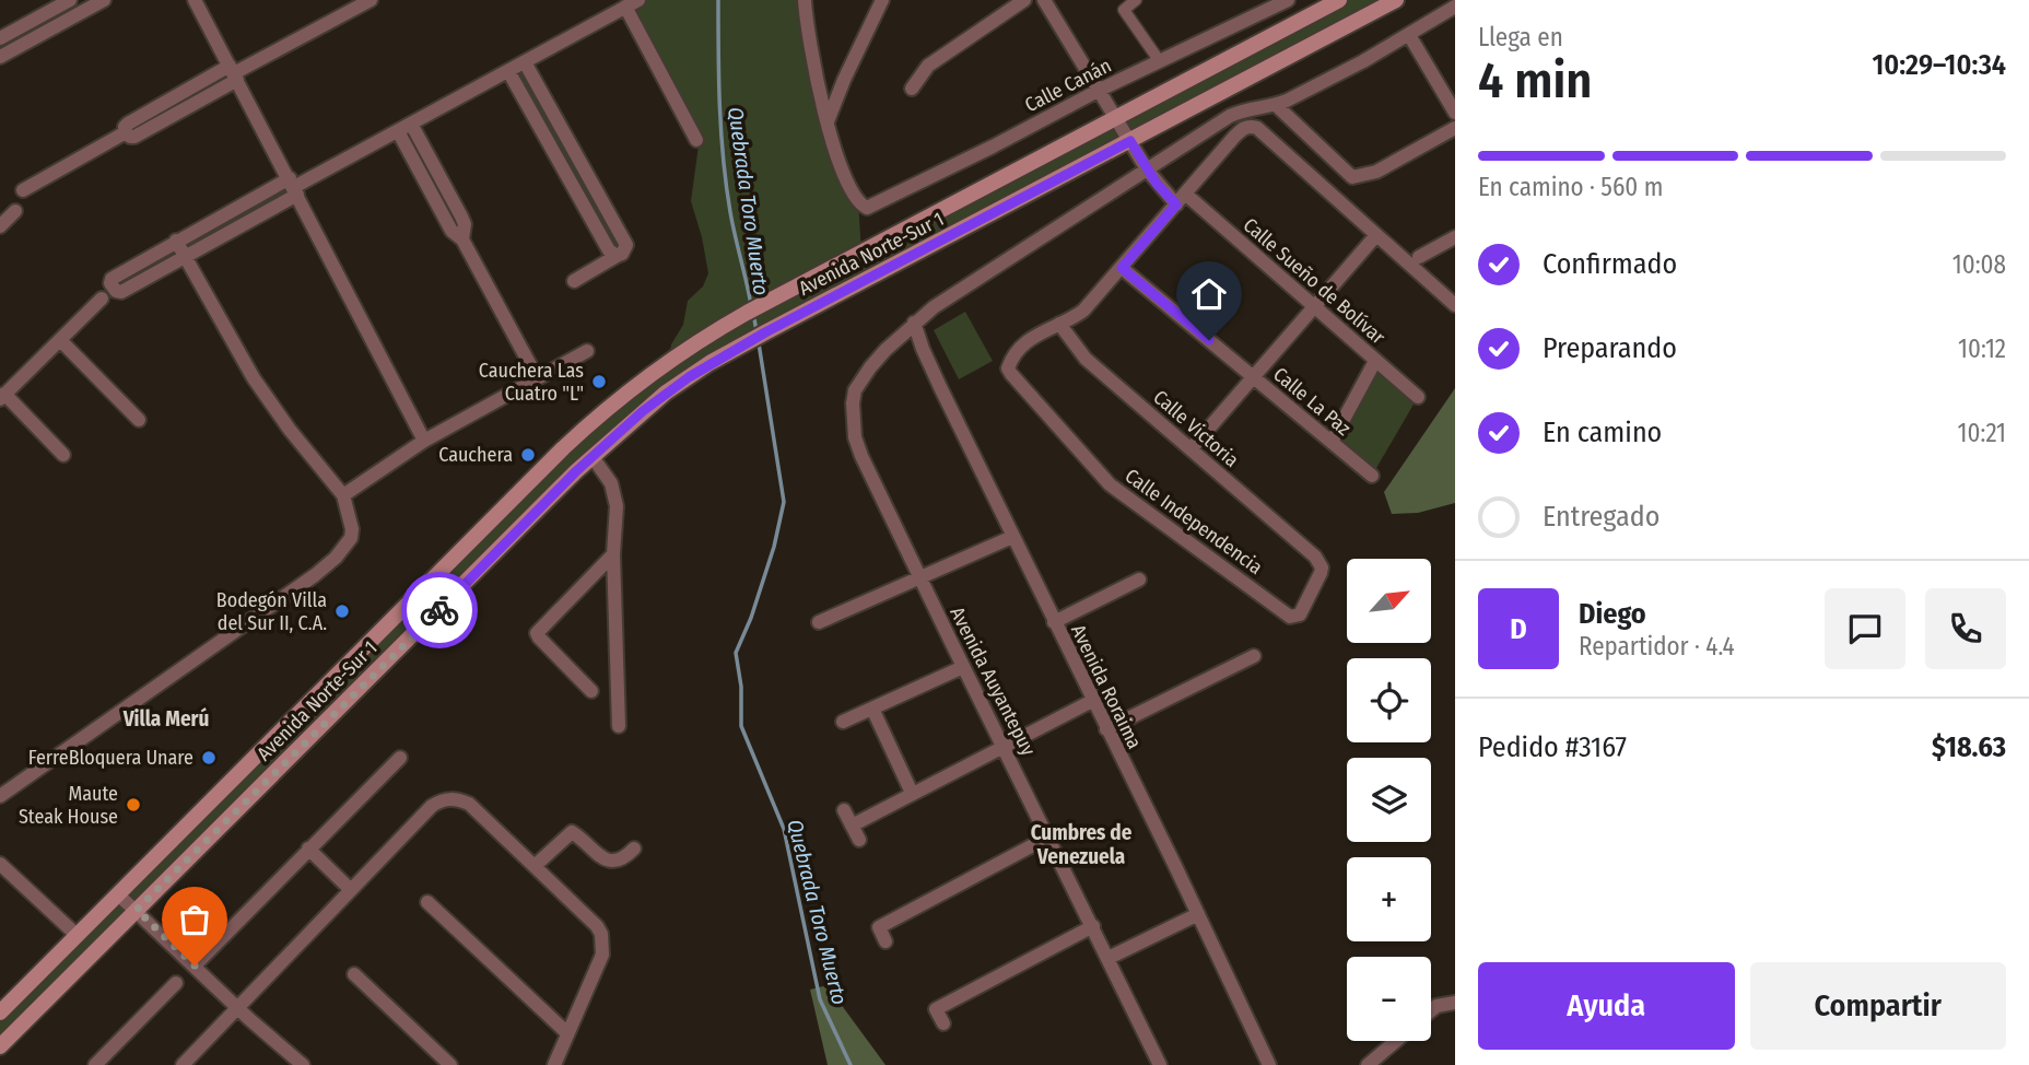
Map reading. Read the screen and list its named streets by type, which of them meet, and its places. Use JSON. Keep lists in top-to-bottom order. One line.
{"streets":{"main road":["Avenida Norte-Sur 1"],"street":["Calle Canán","Calle Sueño de Bolívar","Calle La Paz","Calle Victoria","Calle Independencia","Avenida Auyantepuy","Avenida Roraima"]},"crossings":[["Calle Canán","Calle Sueño de Bolívar"],["Avenida Norte-Sur 1","Calle Sueño de Bolívar"],["Calle Sueño de Bolívar","Avenida Auyantepuy"],["Calle Victoria","Calle Independencia"],["Avenida Auyantepuy","Avenida Roraima"]],"districts":["Villa Merú","Cumbres de Venezuela"],"water":["Quebrada Toro Muerto"],"places":["Cauchera Las Cuatro \"L\"","Cauchera","Bodegón Villa del Sur II, C.A.","FerreBloquera Unare","Maute Steak House"],"north":"top right","page":{"heading":["4 min","Llega en","10:29–10:34"],"panel":["Diego","Repartidor · 4.4","Pedido #3167","$18.63"],"bar":"En camino · 560 m","list":[["Confirmado","10:08"],["Preparando","10:12"],["En camino","10:21"],"Entregado"],"map_buttons":["+","−"],"round":"D","buttons":["Ayuda","Compartir"]}}
